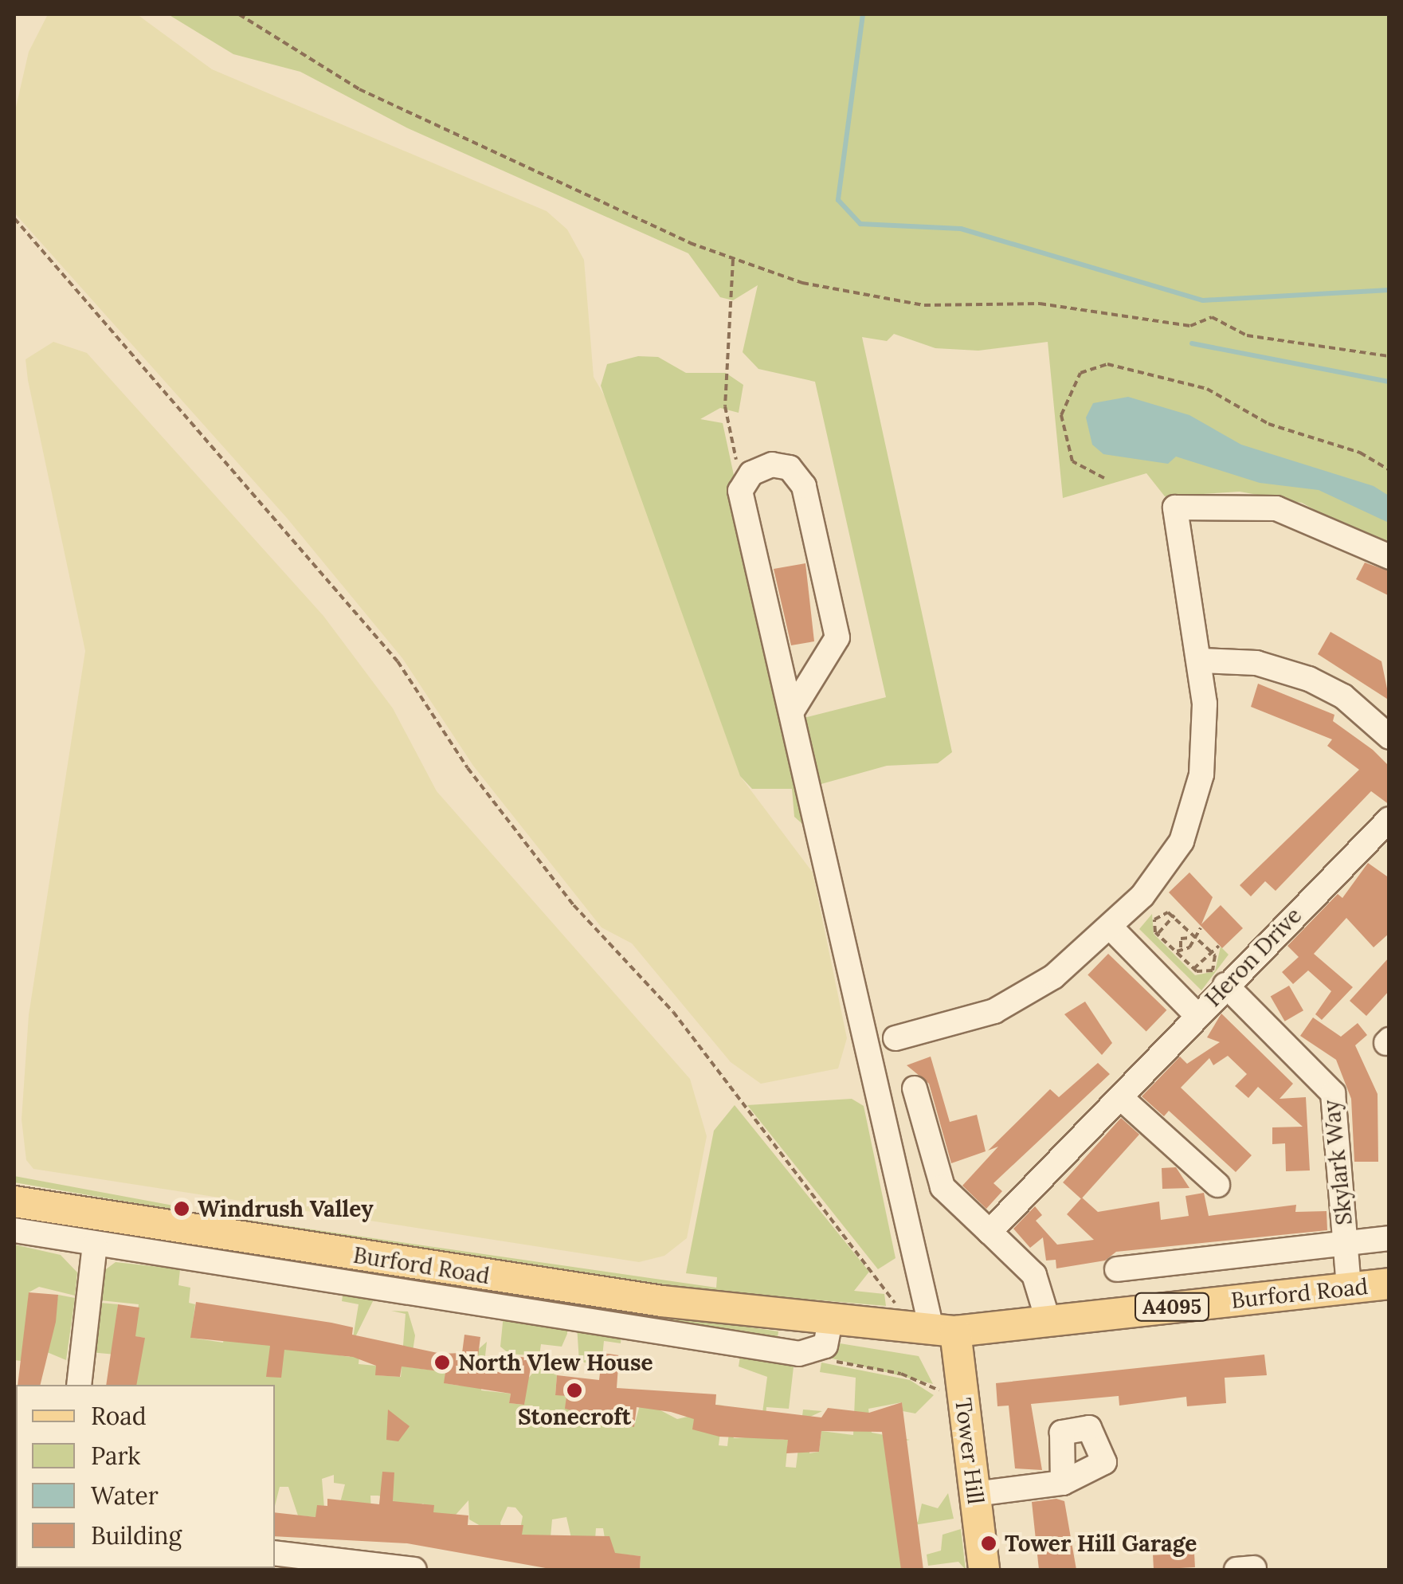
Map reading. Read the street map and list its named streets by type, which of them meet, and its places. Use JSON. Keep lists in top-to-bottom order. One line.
{"streets":{"main road":["Burford Road","A4095","Tower Hill"],"street":["Heron Drive","Skylark Way"]},"crossings":[["Heron Drive","Skylark Way"],["Skylark Way","Burford Road"],["Burford Road","Tower Hill"]],"places":["Windrush Valley","North Vlew House","Stonecroft","Tower Hill Garage"],"legend":["Road","Park","Water","Building"]}
